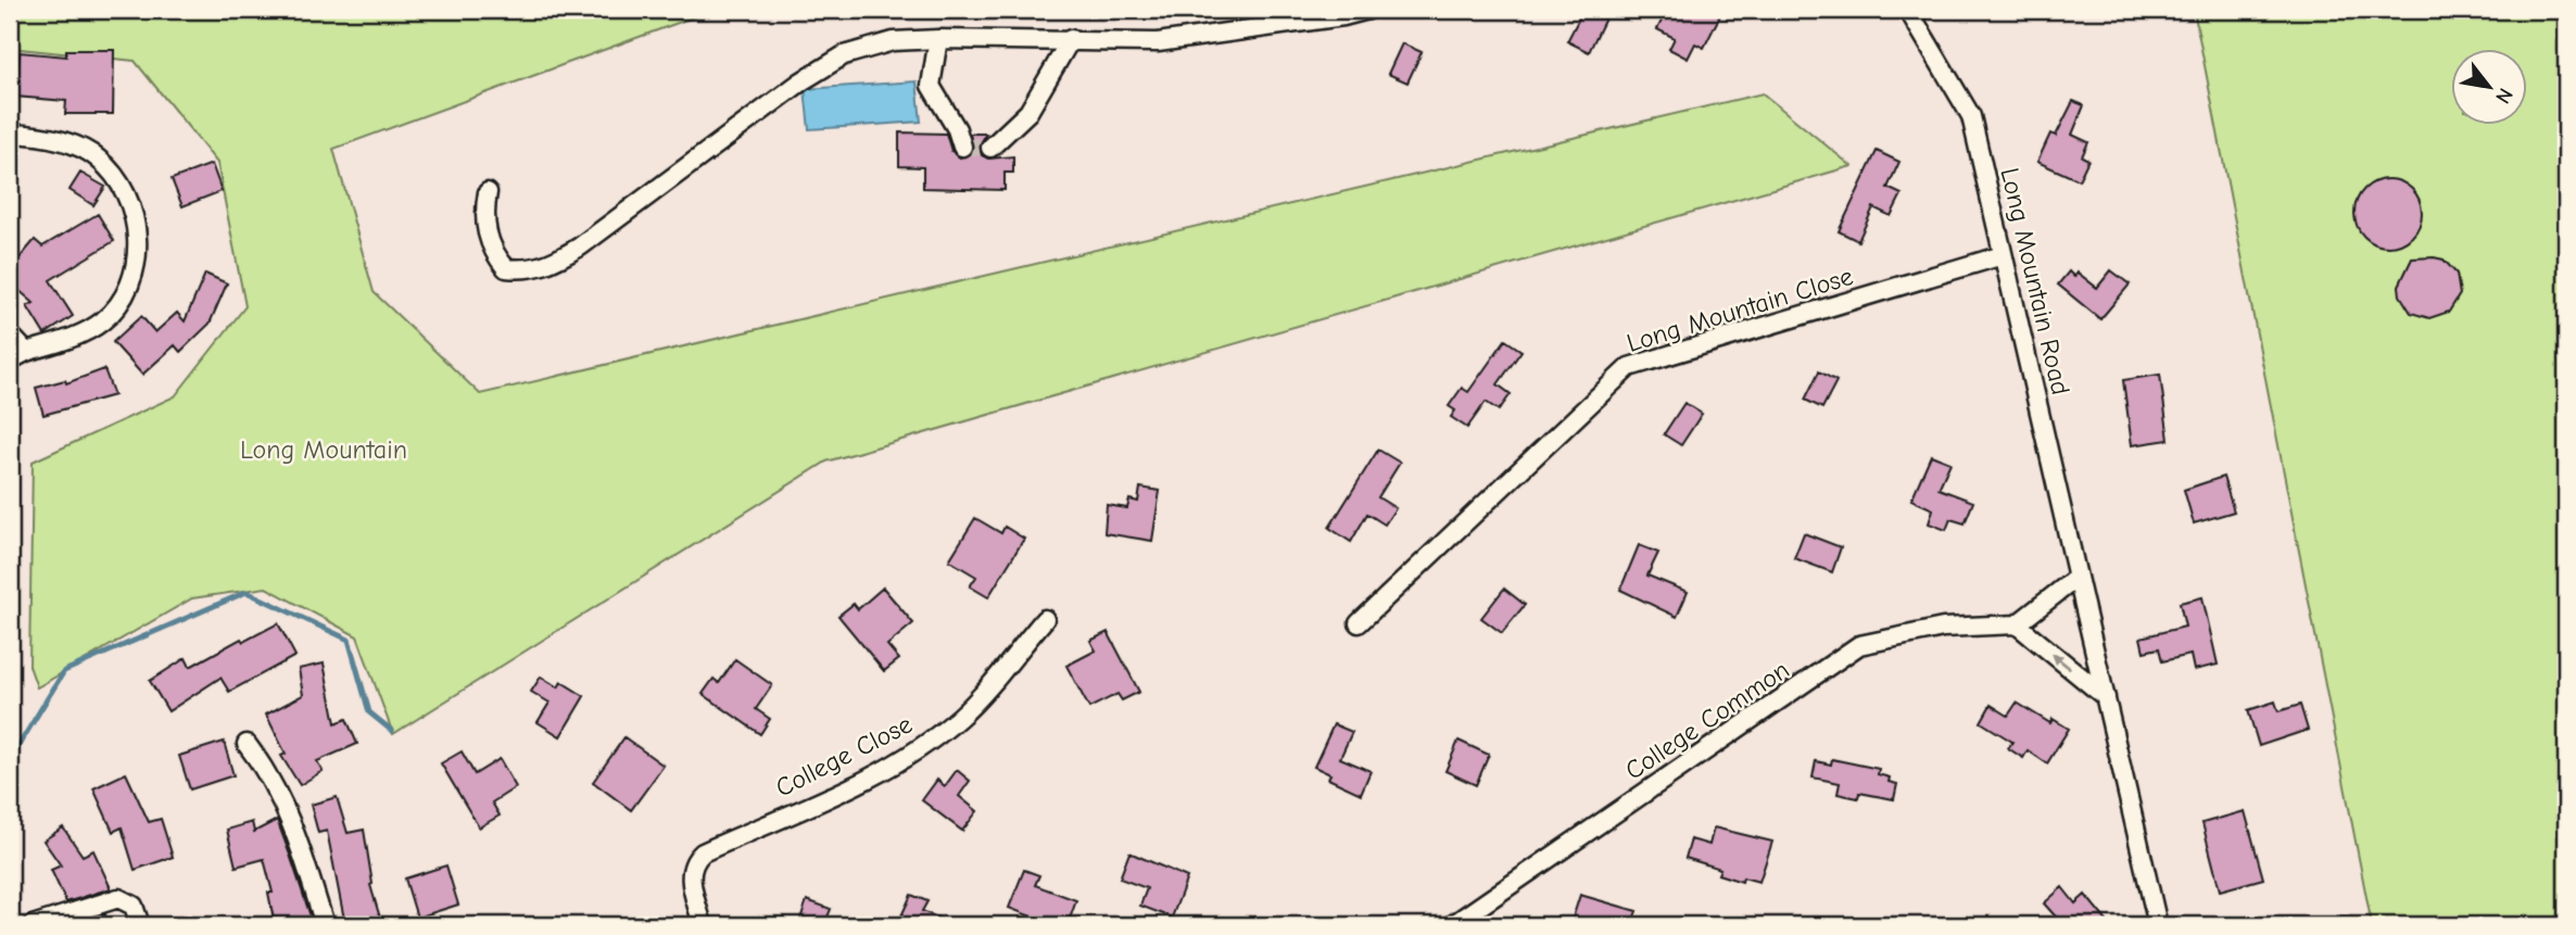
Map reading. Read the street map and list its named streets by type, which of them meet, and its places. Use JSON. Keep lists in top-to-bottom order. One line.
{"streets":{"street":["Long Mountain Road","Long Mountain Close","College Common","College Close"]},"crossings":[["Long Mountain Road","Long Mountain Close"]],"parks":["Long Mountain"],"north":"bottom right"}
